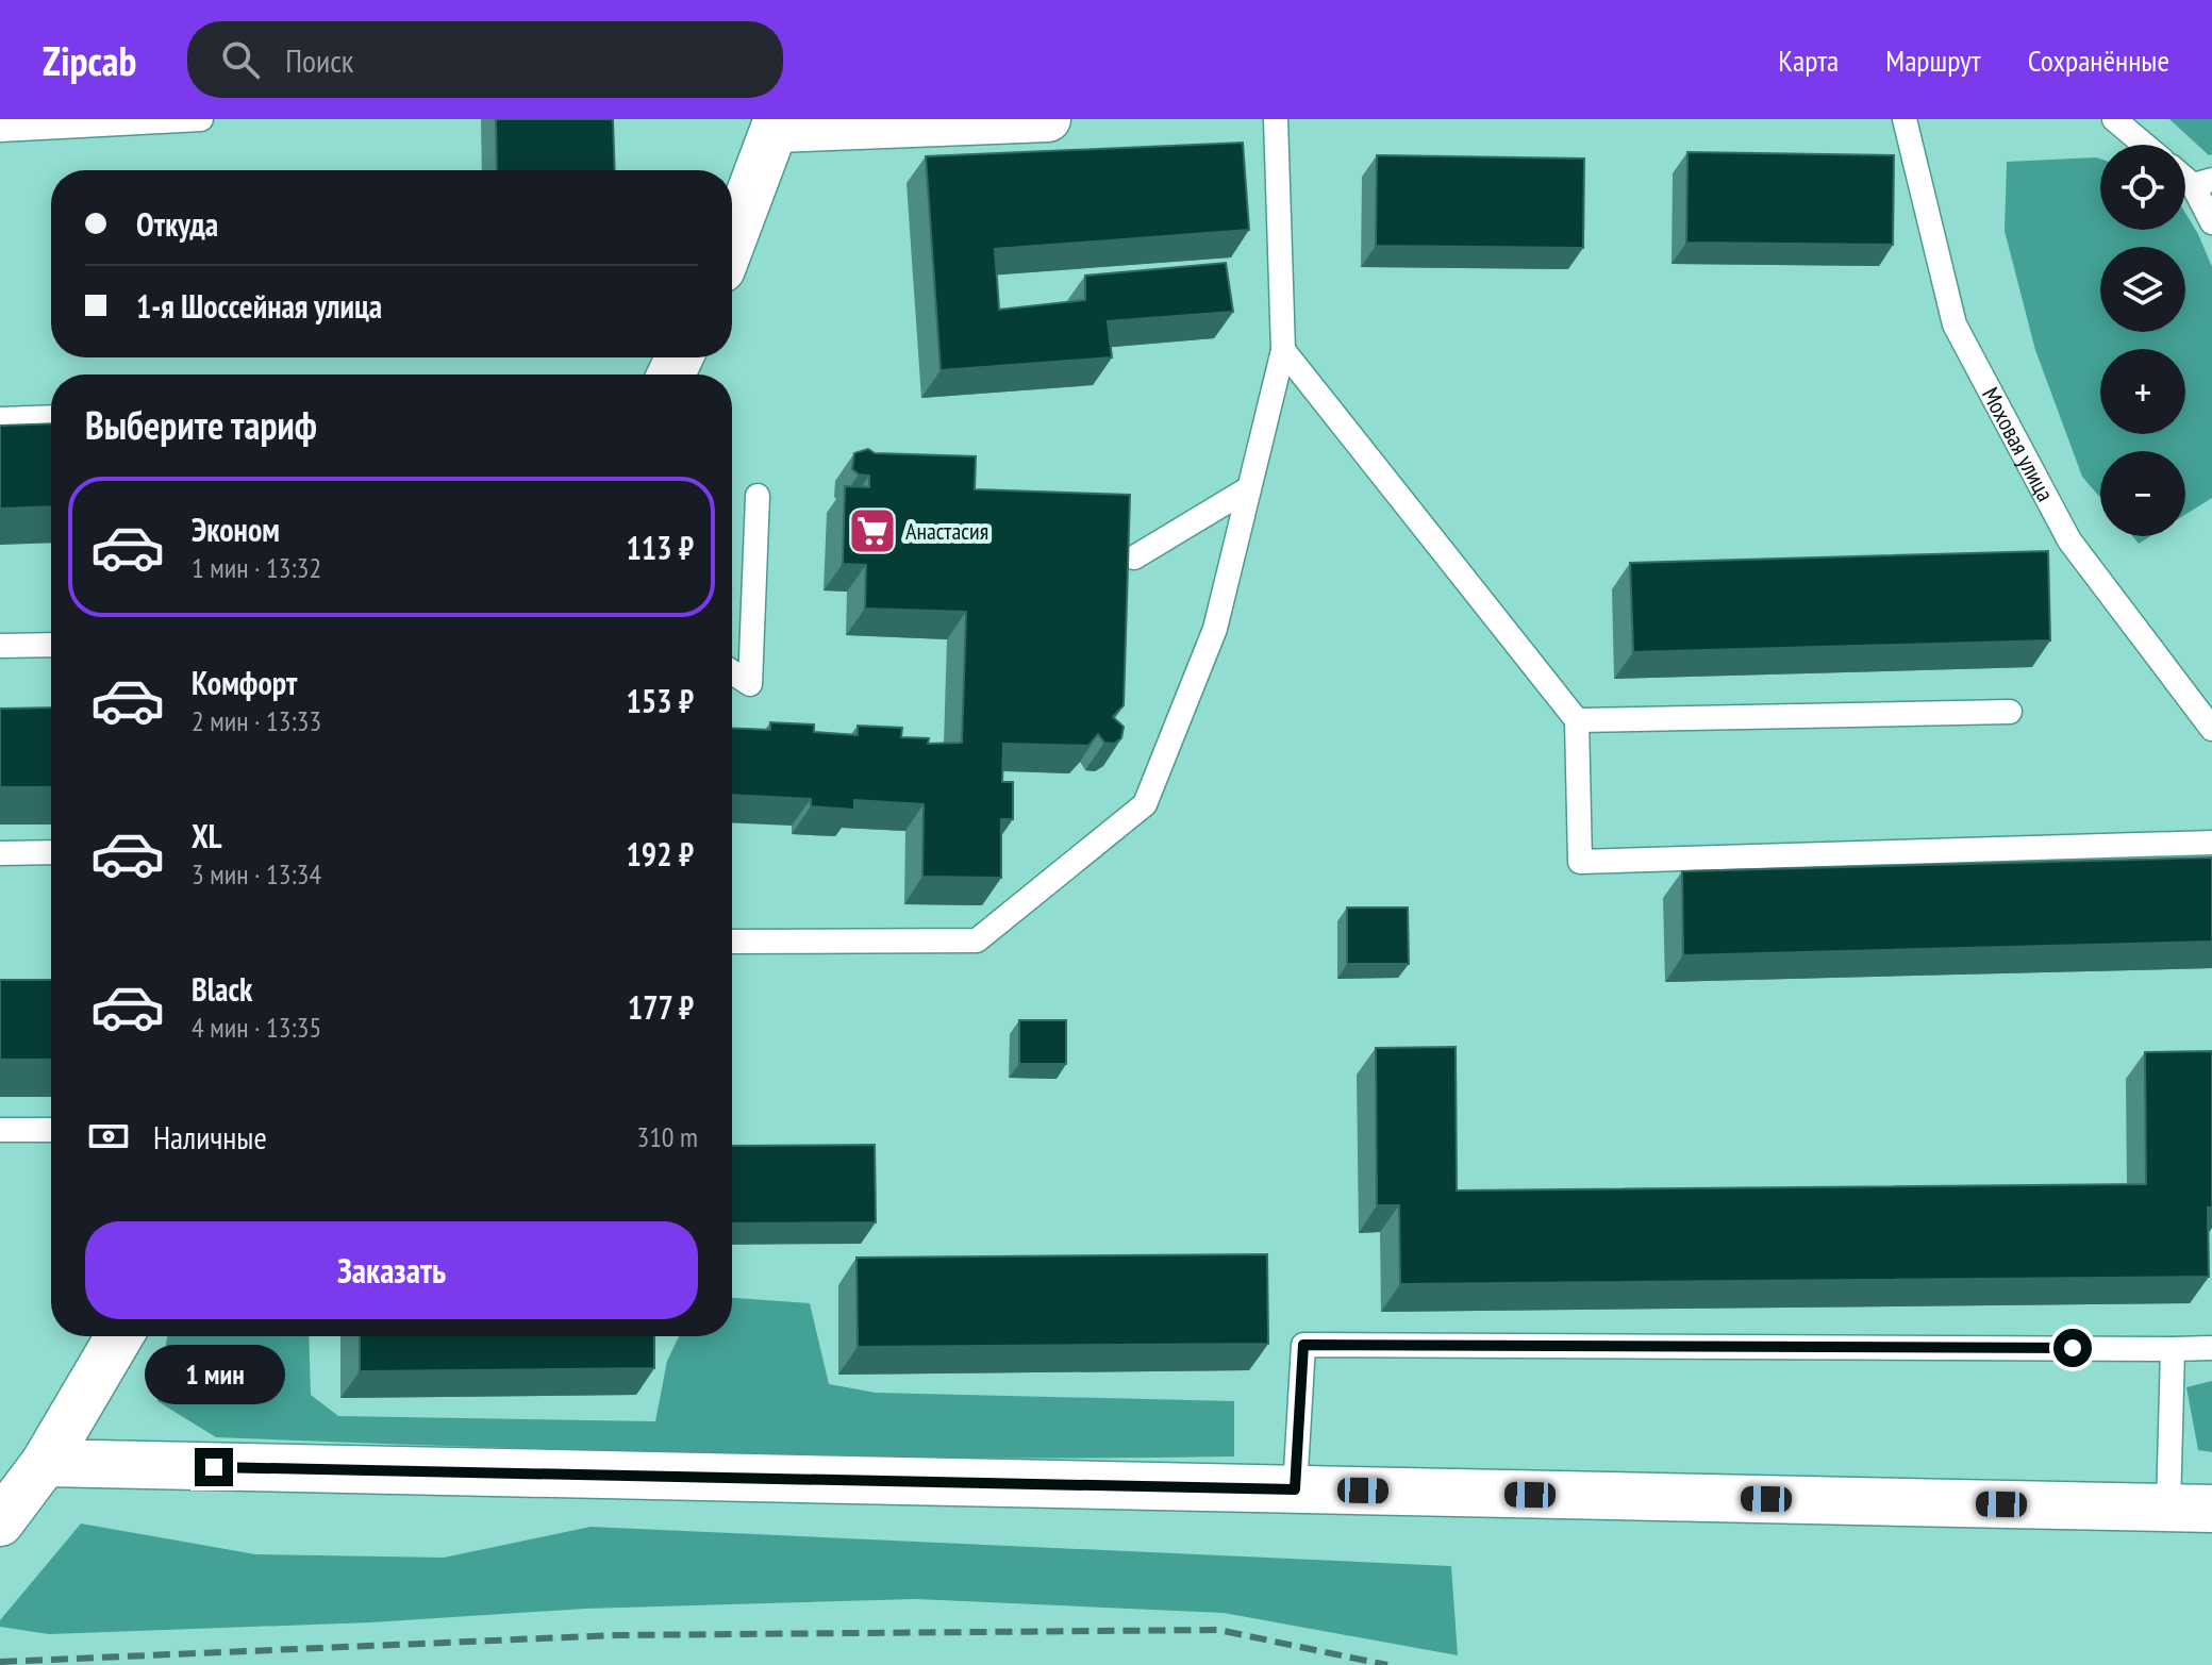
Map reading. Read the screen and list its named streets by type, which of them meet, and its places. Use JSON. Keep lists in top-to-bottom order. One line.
{"streets":{"lane":["Моховая улица"]},"places":{"supermarket":["Анастасия"]},"page":{"header":"Zipcab","search":"Поиск","nav":["Карта","Маршрут","Сохранённые"],"map_buttons":["+","−"],"banner":["Откуда","1-я Шоссейная улица"],"heading":"Выберите тариф","list":[{"name":"Эконом","note":"1 мин · 13:32","value":"113 ₽"},{"name":"Комфорт","note":"2 мин · 13:33","value":"153 ₽"},{"name":"XL","note":"3 мин · 13:34","value":"192 ₽"},{"name":"Black","note":"4 мин · 13:35","value":"177 ₽"}],"pay":["Наличные","310 m"],"buttons":"Заказать","bubble":"1 мин"}}
